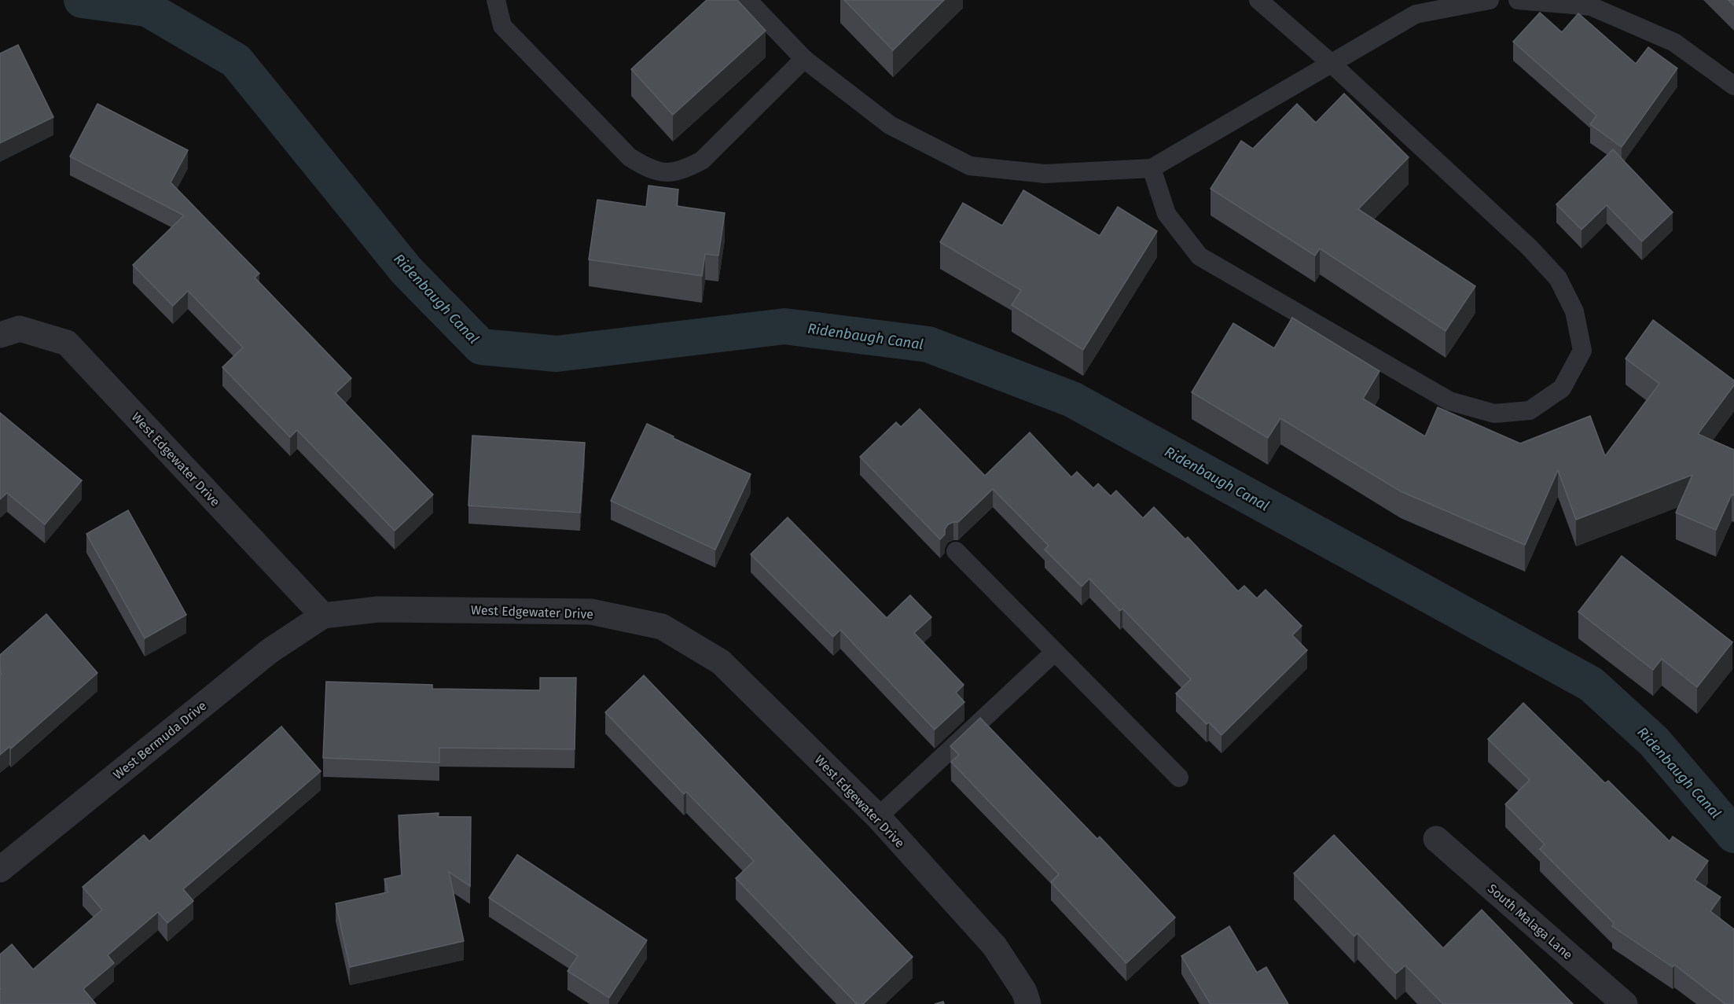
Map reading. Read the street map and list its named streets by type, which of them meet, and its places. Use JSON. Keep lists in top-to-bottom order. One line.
{"streets":{"street":["West Edgewater Drive","West Bermuda Drive","South Malaga Lane"]},"crossings":[["West Edgewater Drive","West Bermuda Drive"]],"water":["Ridenbaugh Canal"]}
